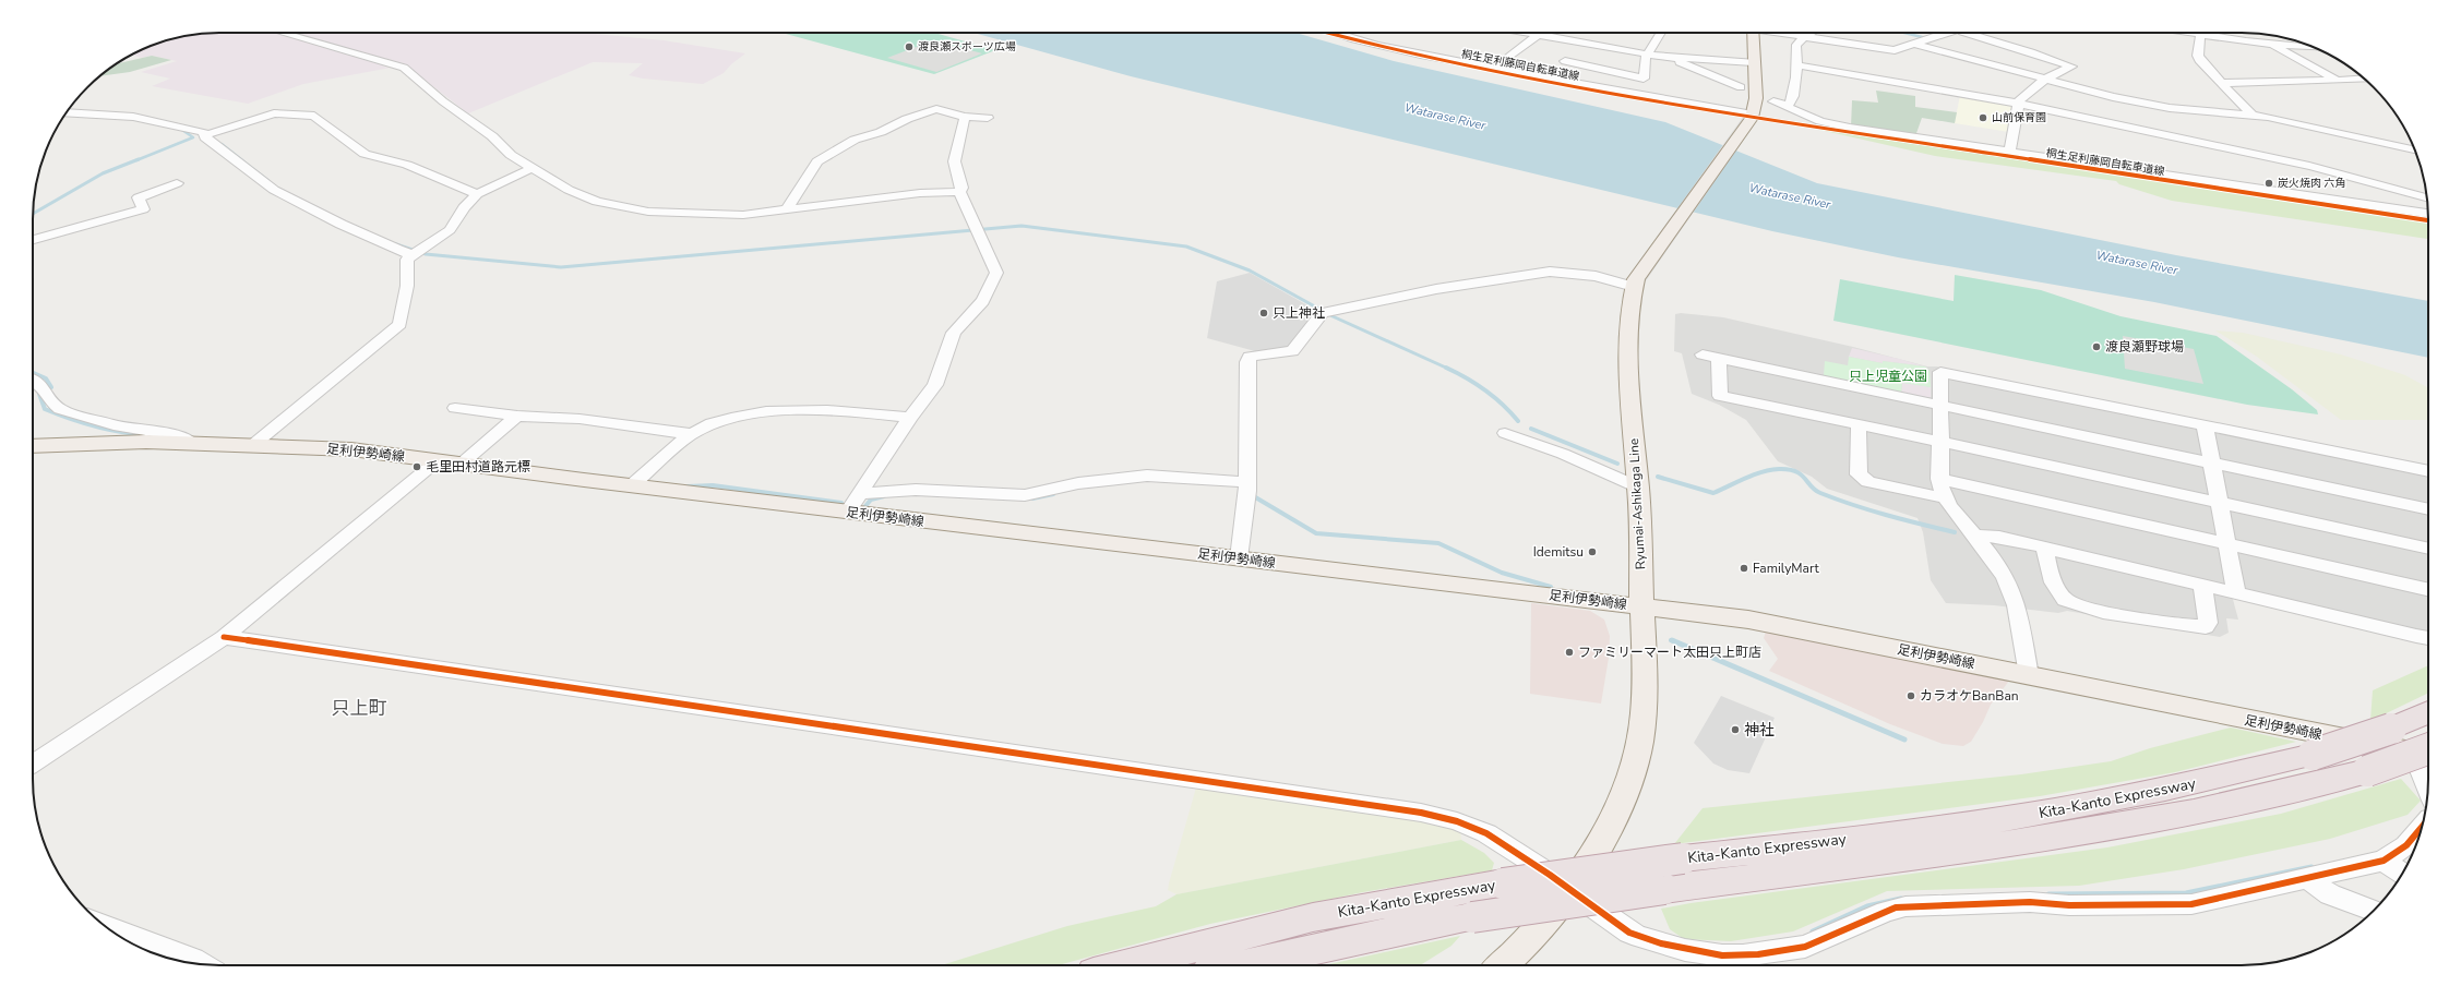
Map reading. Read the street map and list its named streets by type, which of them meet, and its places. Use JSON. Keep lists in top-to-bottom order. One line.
{"streets":{"highway":["Kita-Kanto Expressway"],"main road":["足利伊勢崎線","Ryumai-Ashikaga Line"],"cycle path":["桐生足利藤岡自転車道線"]},"crossings":[["足利伊勢崎線","Ryumai-Ashikaga Line"],["足利伊勢崎線","Kita-Kanto Expressway"]],"districts":["只上町"],"water":["Watarase River"],"parks":["只上児童公園"],"places":["渡良瀬スポーツ広場","山前保育園","炭火焼肉 六角","只上神社","渡良瀬野球場","毛里田村道路元標","Idemitsu","FamilyMart","ファミリーマート太田只上町店","カラオケBanBan","神社"]}
